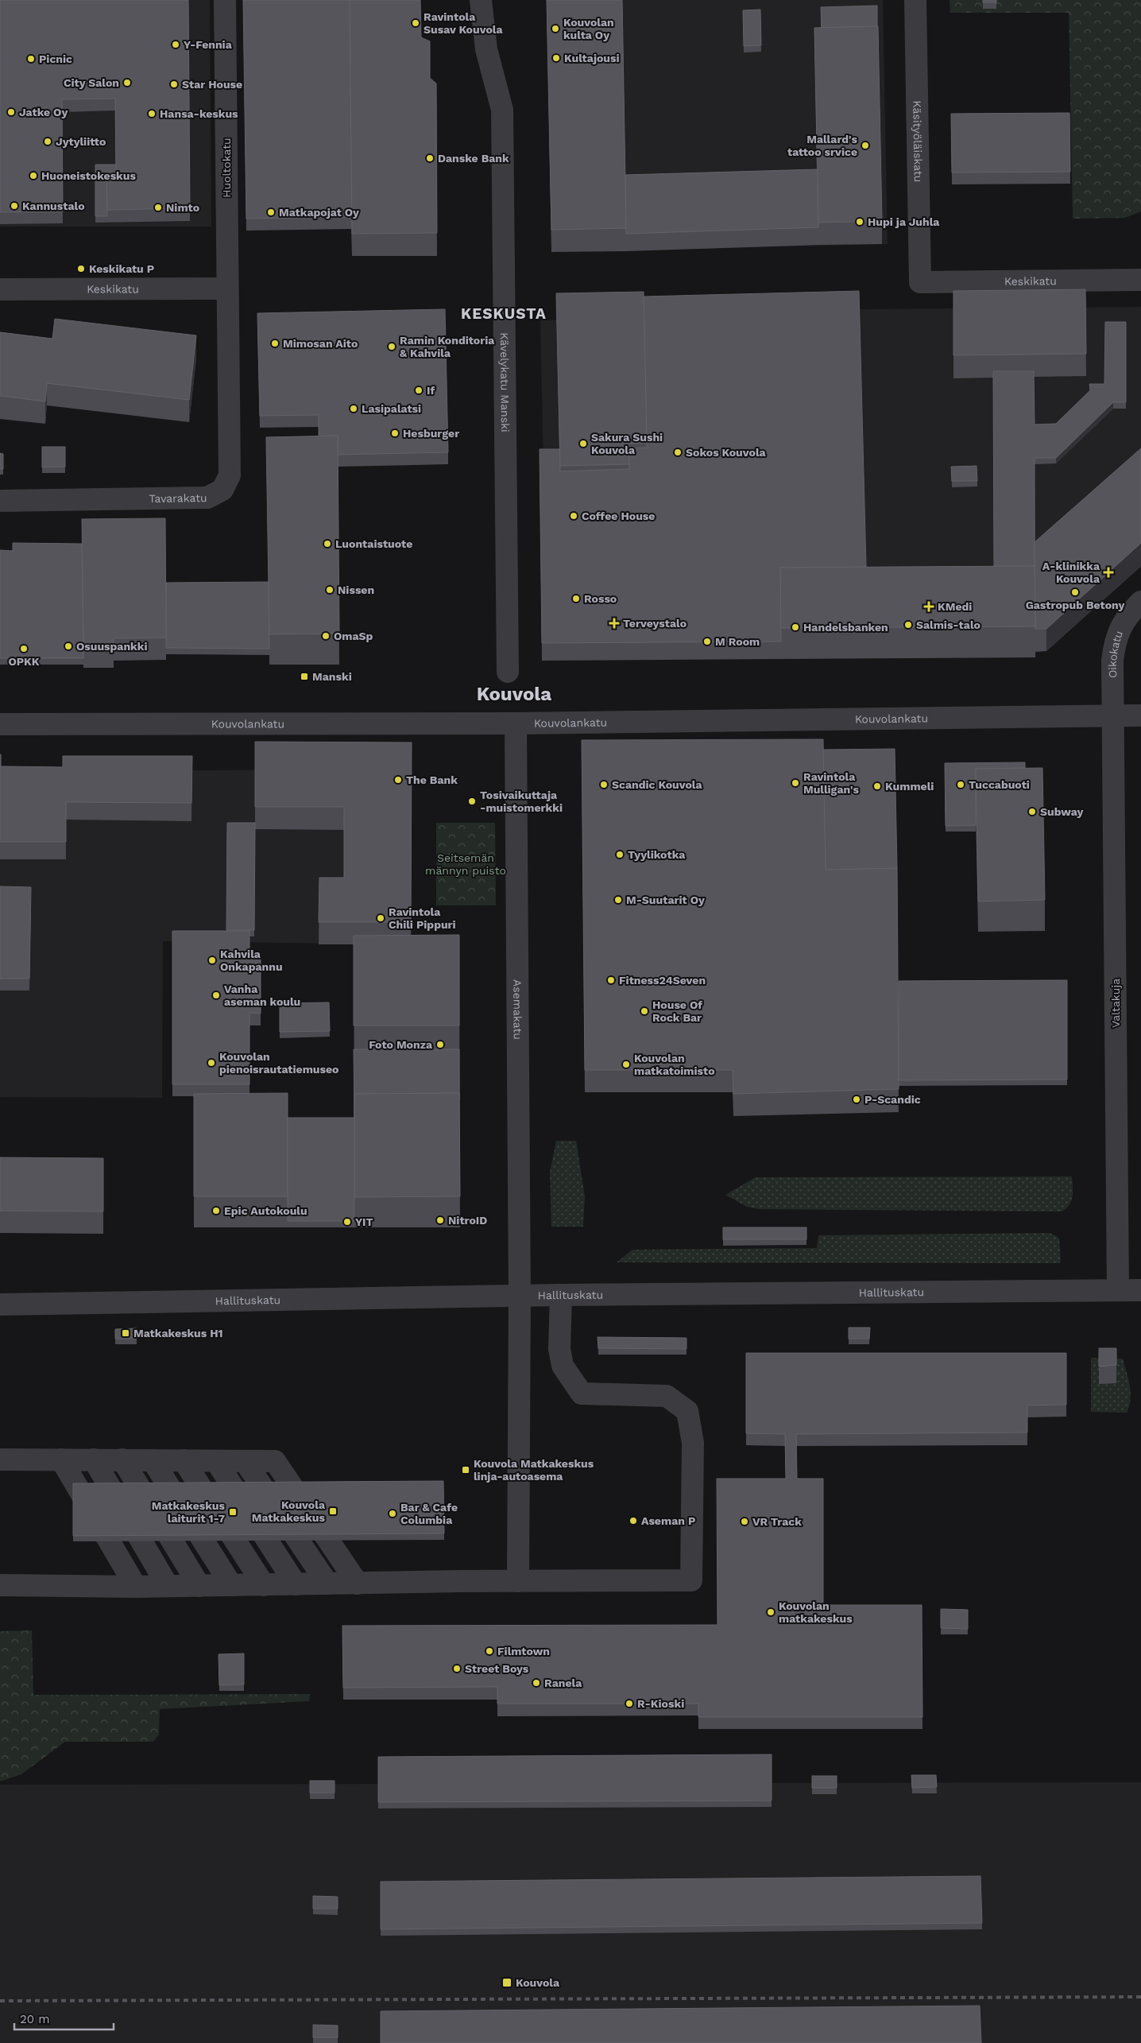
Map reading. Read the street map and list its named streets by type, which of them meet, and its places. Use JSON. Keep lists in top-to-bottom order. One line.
{"streets":{"street":["Käsityöläiskatu","Huoltokatu","Keskikatu","Kävelykatu Manski","Tavarakatu","Oikokatu","Kouvolankatu","Valtakuja","Asemakatu","Hallituskatu"]},"crossings":[["Käsityöläiskatu","Keskikatu"],["Huoltokatu","Keskikatu"],["Huoltokatu","Tavarakatu"],["Keskikatu","Tavarakatu"],["Oikokatu","Kouvolankatu"],["Oikokatu","Valtakuja"],["Kouvolankatu","Valtakuja"],["Kouvolankatu","Asemakatu"],["Valtakuja","Hallituskatu"],["Asemakatu","Hallituskatu"]],"districts":["KESKUSTA","Kouvola"],"parks":["Seitsemän männyn puisto"],"places":{"other":["Ravintola Susav Kouvola","Kouvolan kulta Oy","Y-Fennia","Kultajousi","Picnic","City Salon","Star House","Jatke Oy","Hansa-keskus","Jytyliitto","Mallard's tattoo srvice","Danske Bank","Huoneistokeskus","Kannustalo","Nimto","Matkapojat Oy","Hupi ja Juhla","Keskikatu P","Mimosan Aito","Ramin Konditoria & Kahvila","If","Lasipalatsi","Hesburger","Sakura Sushi Kouvola","Sokos Kouvola","Coffee House","Luontaistuote","Nissen","Gastropub Betony","Rosso","Salmis-talo","Handelsbanken","OmaSp","M Room","Osuuspankki","OPKK","The Bank","Ravintola Mulligan's","Scandic Kouvola","Tuccabuoti","Kummeli","Tosivaikuttaja -muistomerkki","Subway","Tyylikotka","M-Suutarit Oy","Ravintola Chili Pippuri","Kahvila Onkapannu","Fitness24Seven","Vanha aseman koulu","House Of Rock Bar","Foto Monza","Kouvolan pienoisrautatiemuseo","Kouvolan matkatoimisto","P-Scandic","Epic Autokoulu","NitroID","YIT","Bar & Cafe Columbia","Aseman P","VR Track","Kouvolan matkakeskus","Filmtown","Street Boys","Ranela","R-Kioski"],"health":["A-klinikka Kouvola","KMedi","Terveystalo"],"transit":["Manski","Matkakeskus H1","Kouvola Matkakeskus linja-autoasema","Kouvola Matkakeskus","Matkakeskus laiturit 1-7","Kouvola"]},"scale_bar":"20 m"}
